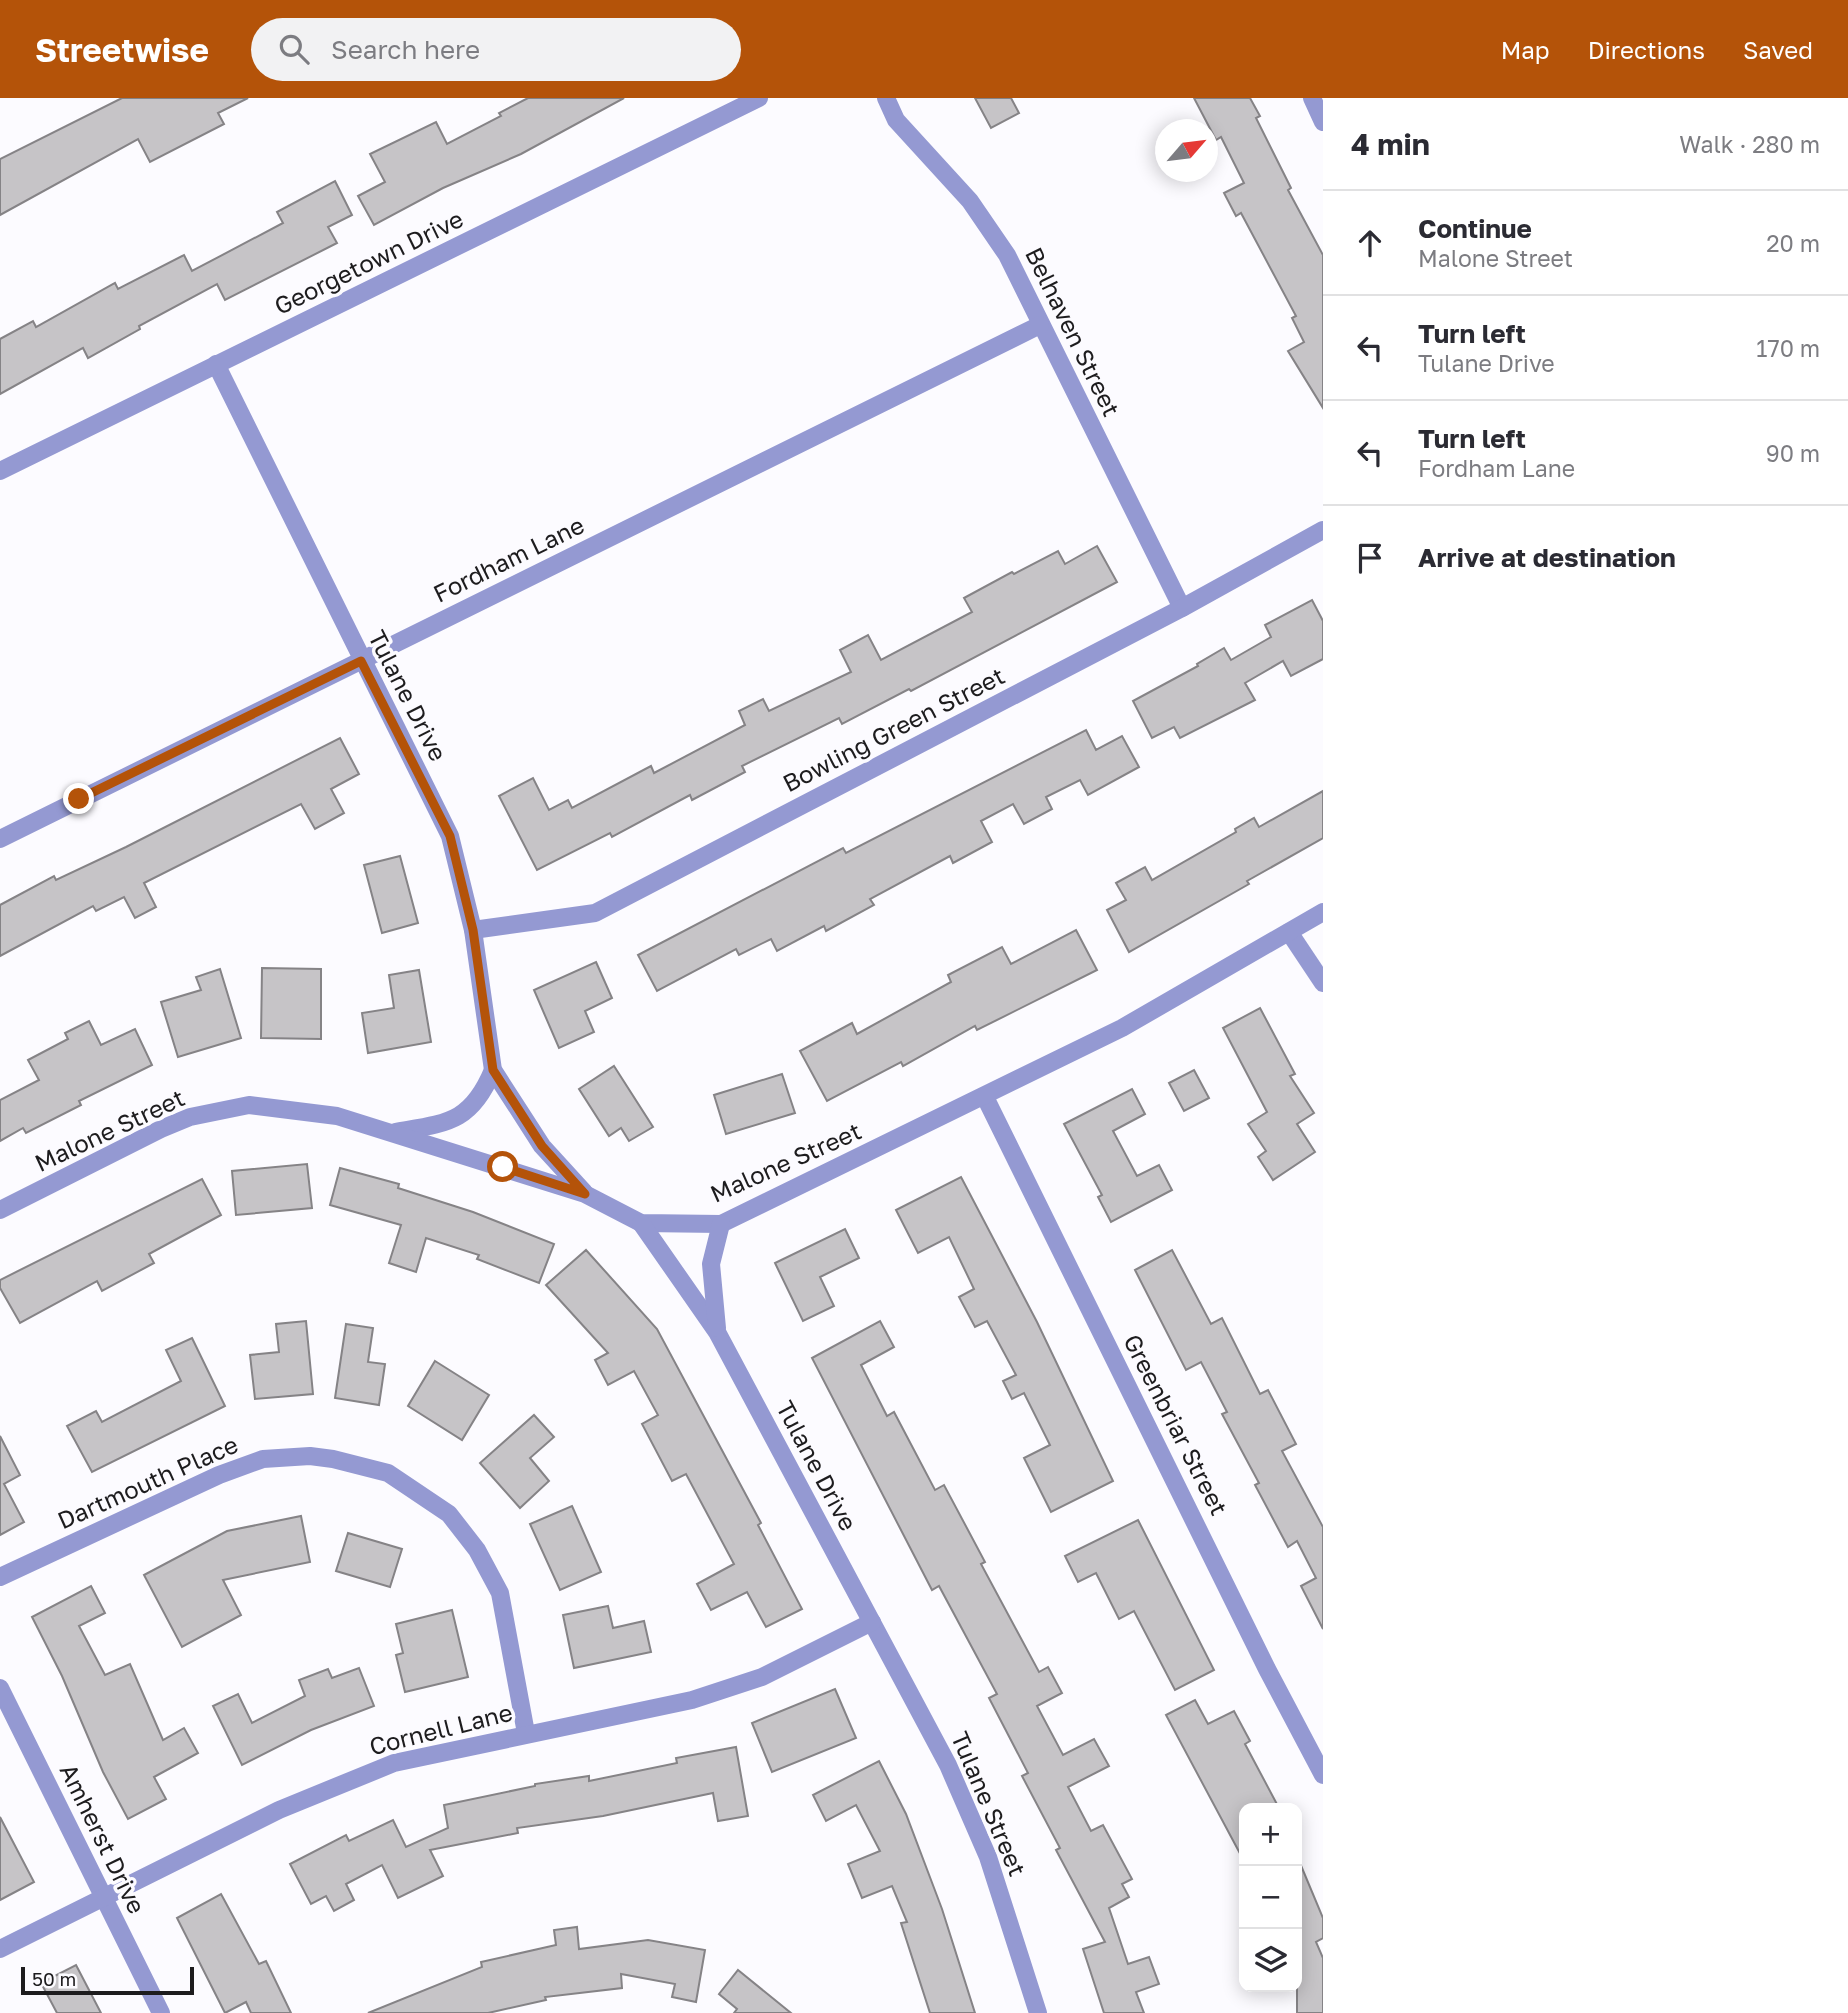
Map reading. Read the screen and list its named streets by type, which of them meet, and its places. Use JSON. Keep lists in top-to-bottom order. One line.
{"streets":{"street":["Georgetown Drive","Belhaven Street","Fordham Lane","Tulane Drive","Bowling Green Street","Malone Street","Greenbriar Street","Dartmouth Place","Cornell Lane","Tulane Street","Amherst Drive"]},"crossings":[["Georgetown Drive","Tulane Drive"],["Belhaven Street","Fordham Lane"],["Belhaven Street","Bowling Green Street"],["Fordham Lane","Tulane Drive"],["Tulane Drive","Bowling Green Street"],["Tulane Drive","Malone Street"],["Tulane Drive","Cornell Lane"],["Tulane Drive","Tulane Street"],["Malone Street","Greenbriar Street"],["Dartmouth Place","Cornell Lane"],["Cornell Lane","Tulane Street"],["Cornell Lane","Amherst Drive"]],"scale_bar":"50 m","north":"top right","page":{"header":"Streetwise","search":"Search here","nav":["Map","Directions","Saved"],"heading":["4 min","Walk · 280 m"],"list":[["Continue","Malone Street","20 m"],["Turn left","Tulane Drive","170 m"],["Turn left","Fordham Lane","90 m"],"Arrive at destination"],"map_buttons":["+","−"],"scale":"50 m"}}
